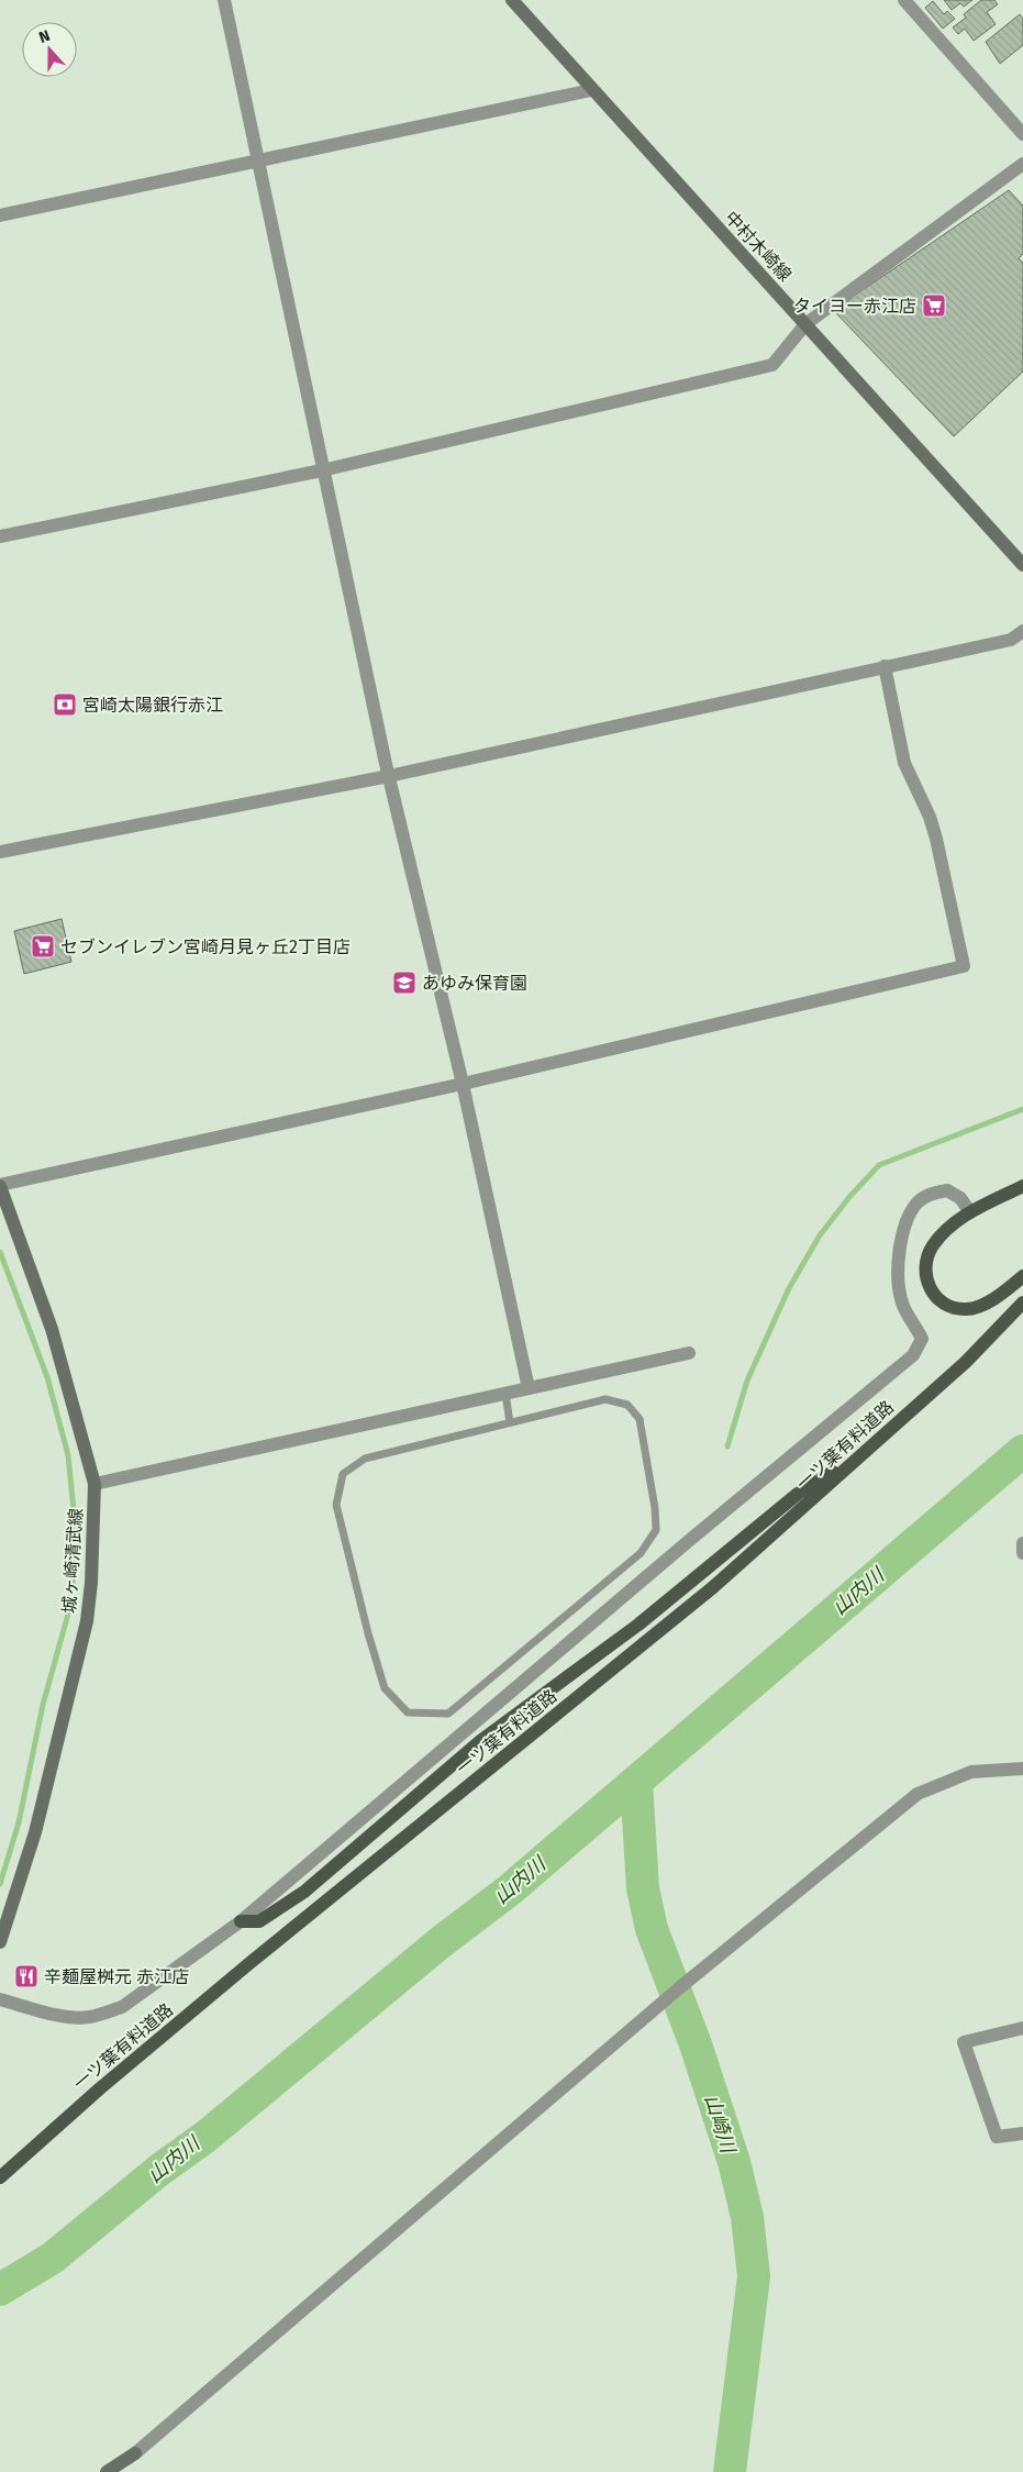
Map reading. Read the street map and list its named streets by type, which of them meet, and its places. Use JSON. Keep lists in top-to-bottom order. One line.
{"streets":{"main road":["中村木崎線","一ツ葉有料道路","城ヶ崎清武線"]},"water":["山内川","山崎川"],"places":{"supermarket":["タイヨー赤江店","セブンイレブン宮崎月見ヶ丘2丁目店"],"bank":["宮崎太陽銀行赤江"],"school or university":["あゆみ保育園"],"restaurant":["辛麺屋桝元 赤江店"]},"north":"top"}
